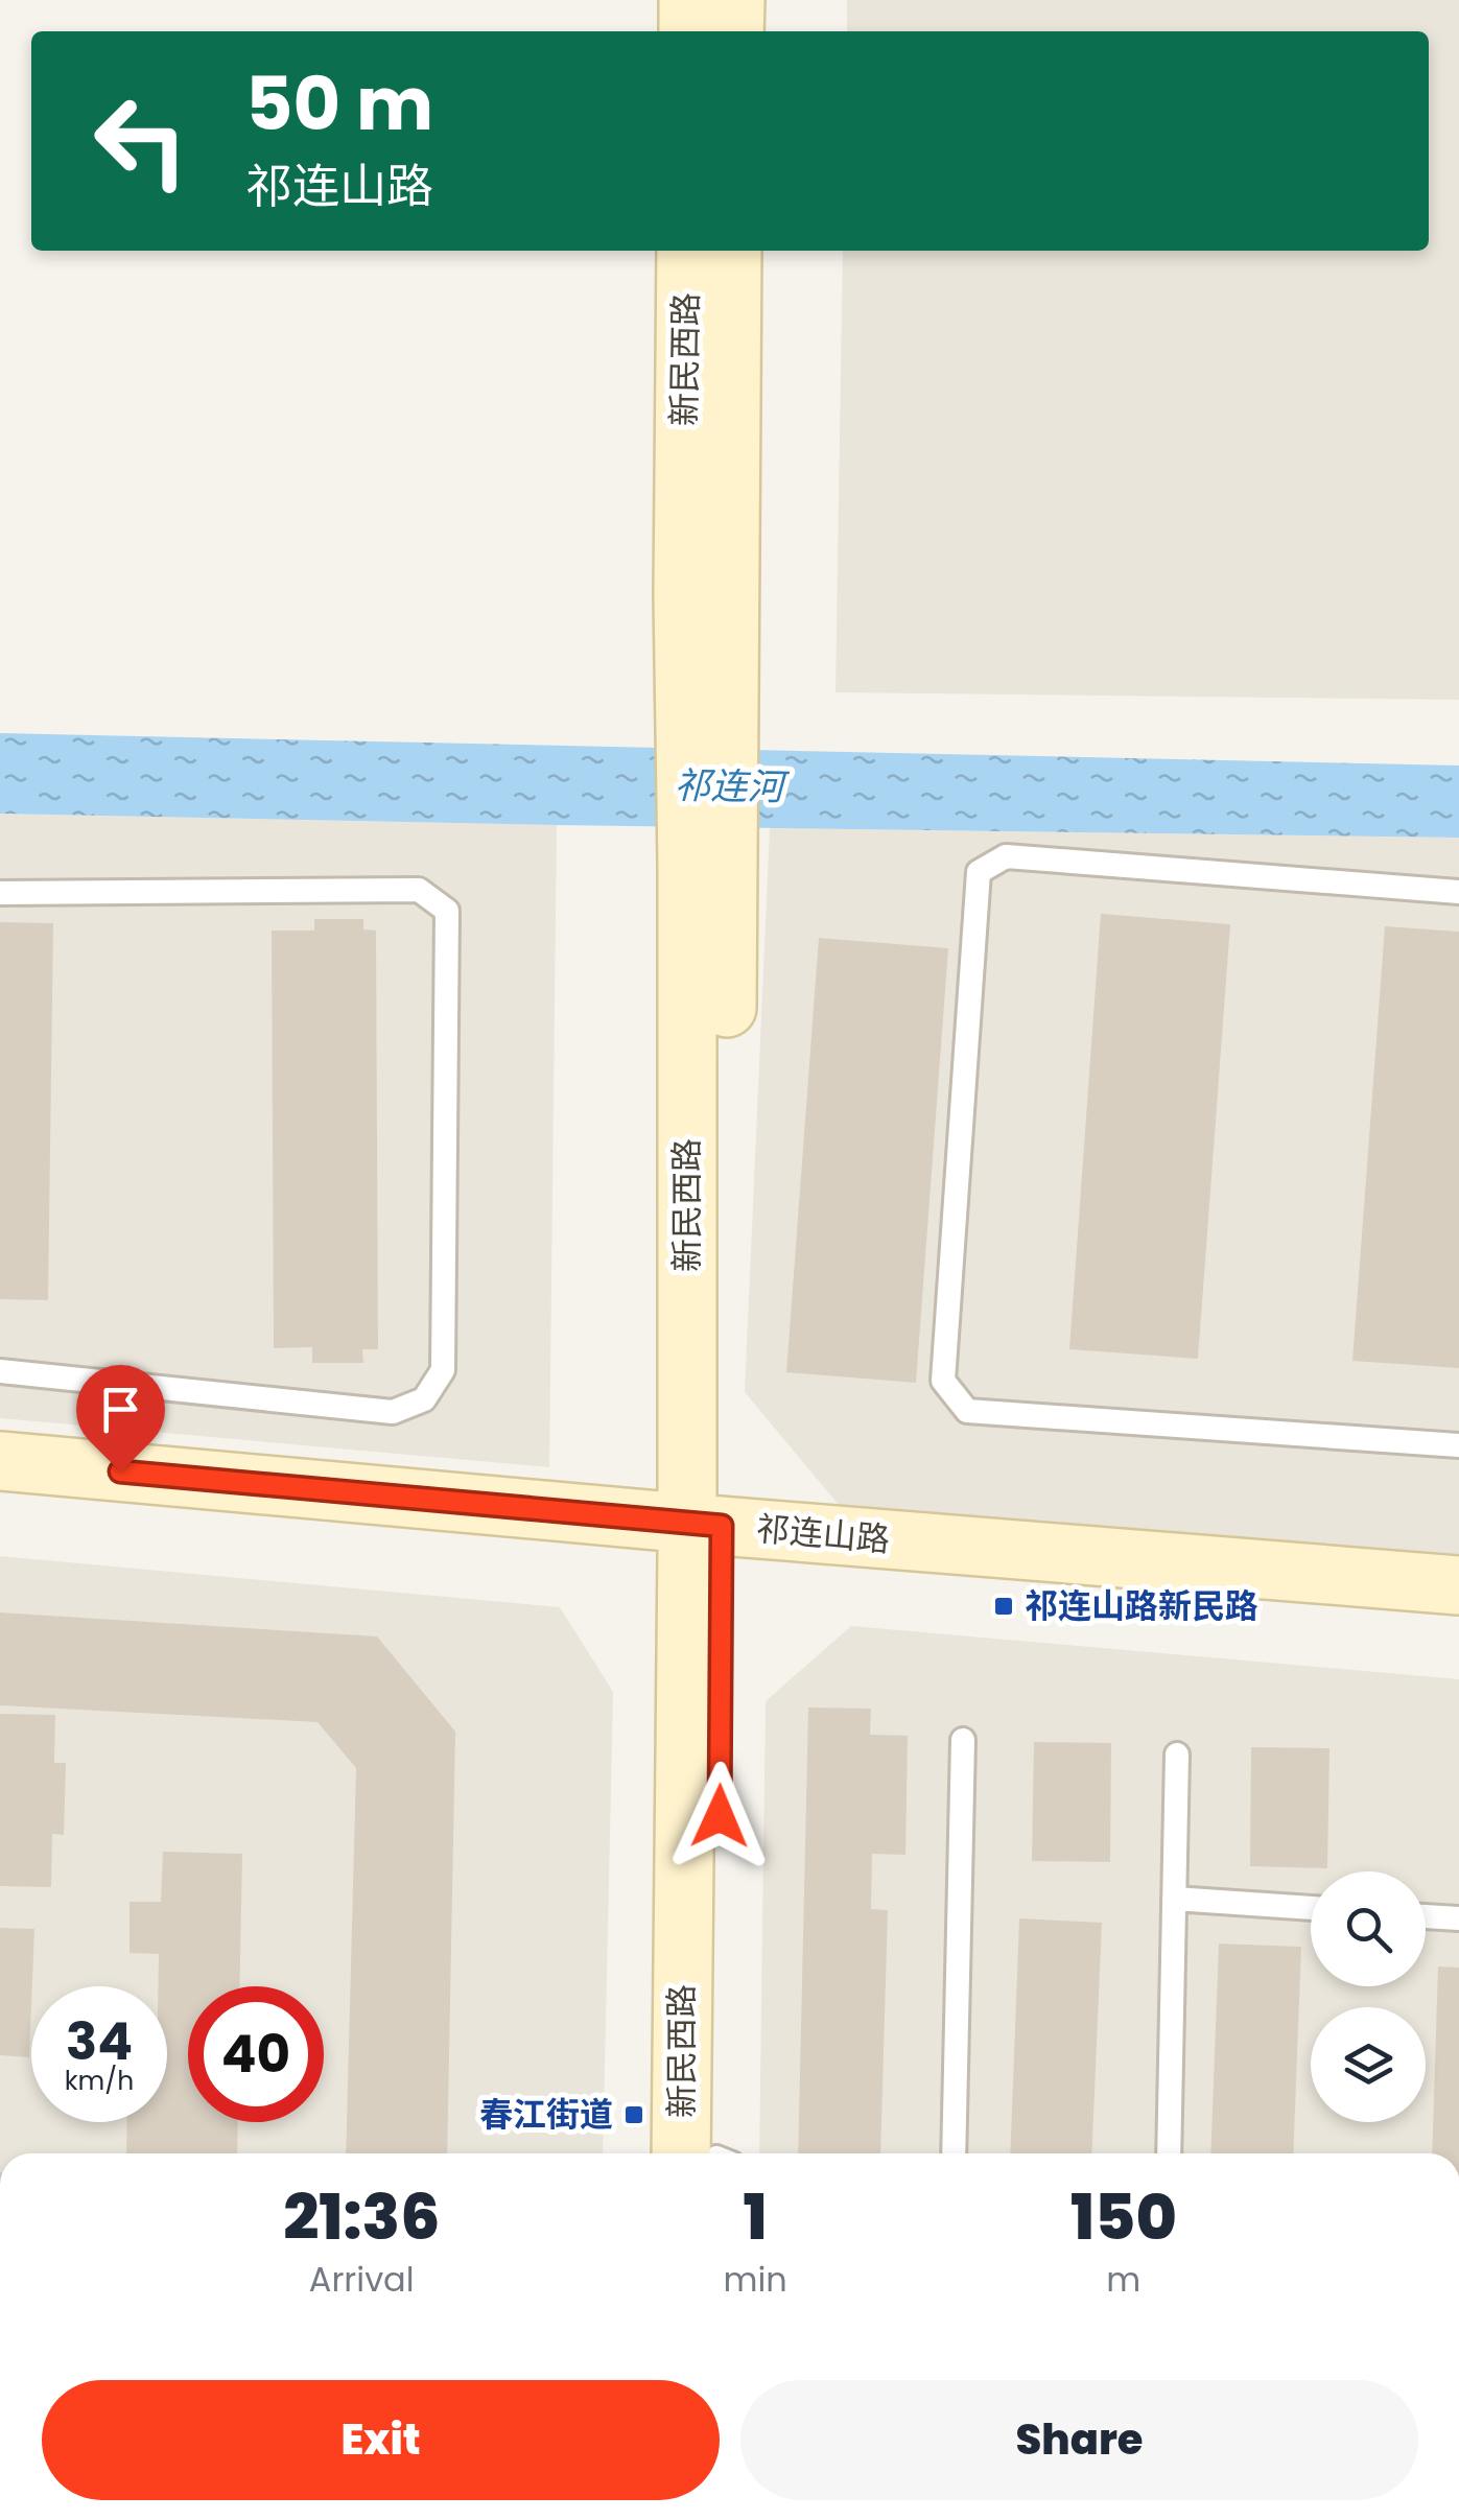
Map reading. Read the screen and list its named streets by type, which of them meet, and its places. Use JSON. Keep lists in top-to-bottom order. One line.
{"streets":{"street":["新民西路","祁连山路"]},"crossings":[["新民西路","祁连山路"]],"water":["祁连河"],"places":{"transit":["祁连山路新民路","春江街道"]},"page":{"turn":["50 m","祁连山路"],"speed":"34 km/h","limit":"40","eta":["21:36","Arrival","1","min","150","m"],"buttons":["Exit","Share"]}}
